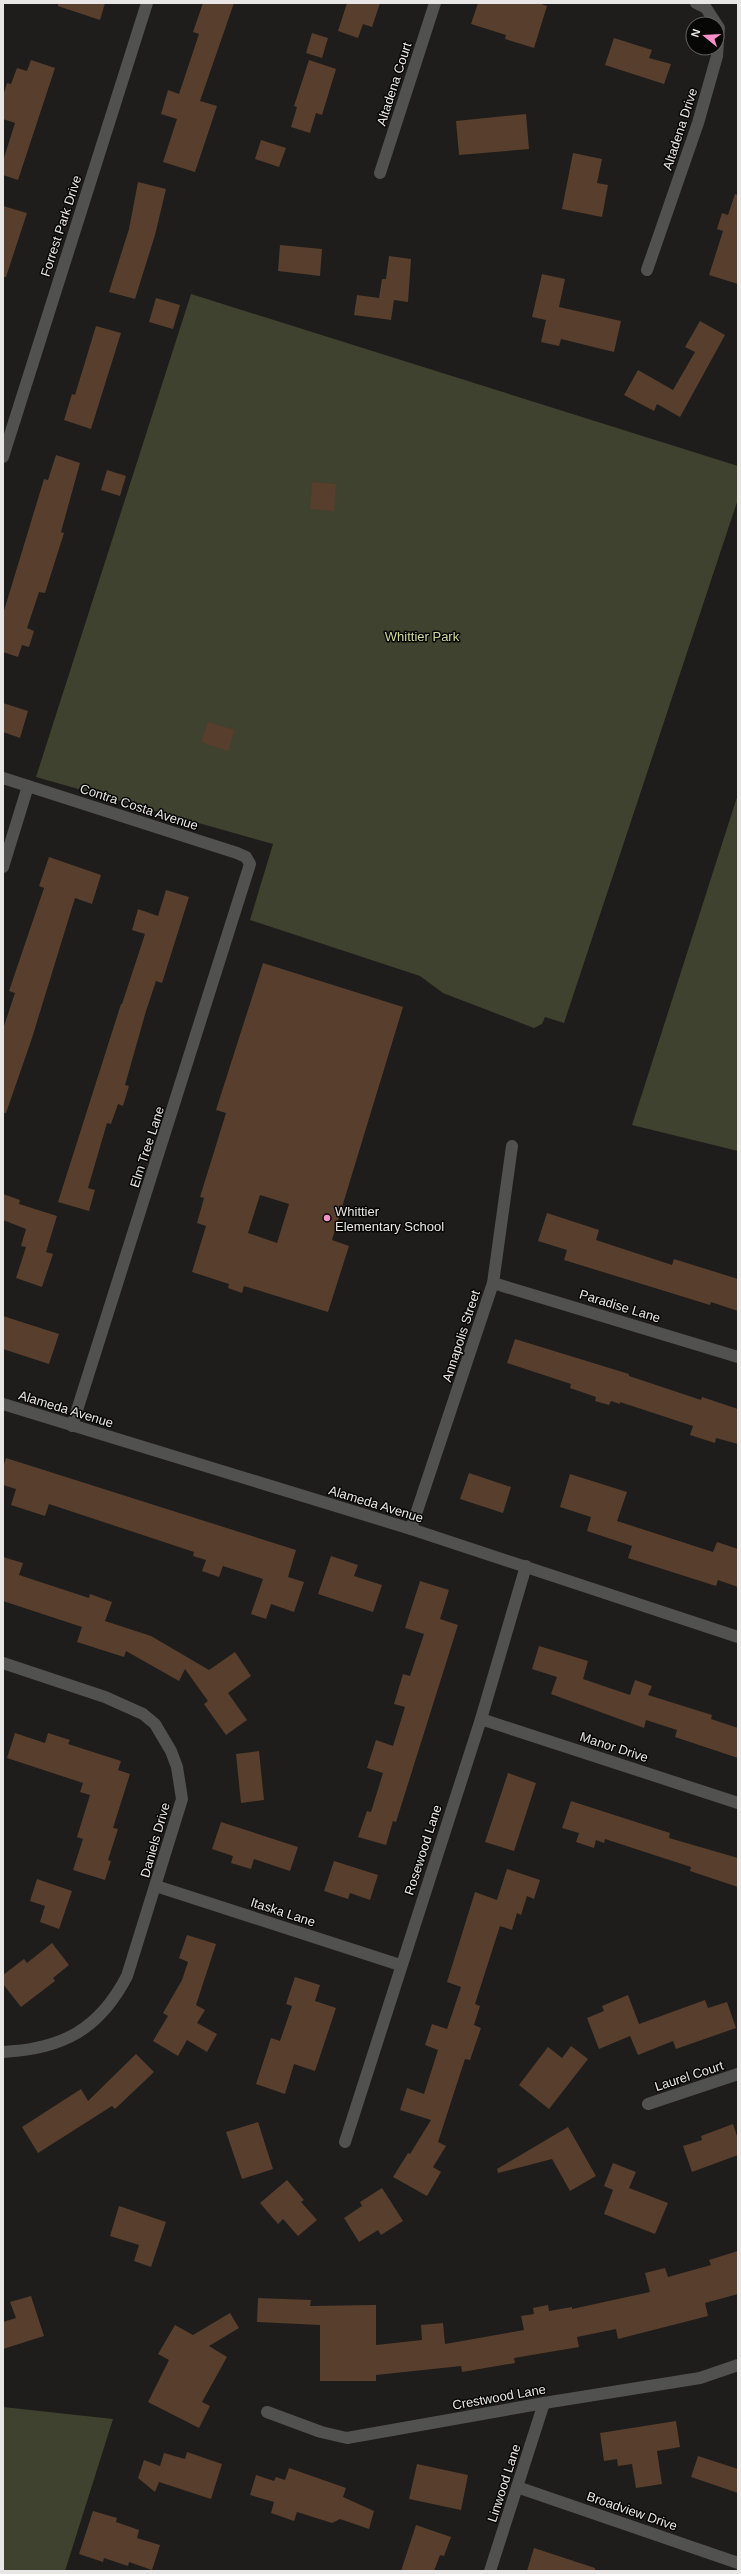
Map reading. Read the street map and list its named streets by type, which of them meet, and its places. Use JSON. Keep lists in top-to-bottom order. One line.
{"streets":{"street":["Altadena Court","Altadena Drive","Forrest Park Drive","Contra Costa Avenue","Elm Tree Lane","Paradise Lane","Annapolis Street","Alameda Avenue","Manor Drive","Daniels Drive","Rosewood Lane","Itaska Lane","Laurel Court","Crestwood Lane","Linwood Lane","Broadview Drive"]},"crossings":[["Contra Costa Avenue","Elm Tree Lane"],["Elm Tree Lane","Alameda Avenue"],["Paradise Lane","Annapolis Street"],["Annapolis Street","Alameda Avenue"],["Alameda Avenue","Rosewood Lane"],["Manor Drive","Rosewood Lane"],["Daniels Drive","Itaska Lane"],["Rosewood Lane","Itaska Lane"],["Crestwood Lane","Linwood Lane"],["Linwood Lane","Broadview Drive"]],"parks":["Whittier Park"],"places":["Whittier Elementary School"],"north":"left"}
